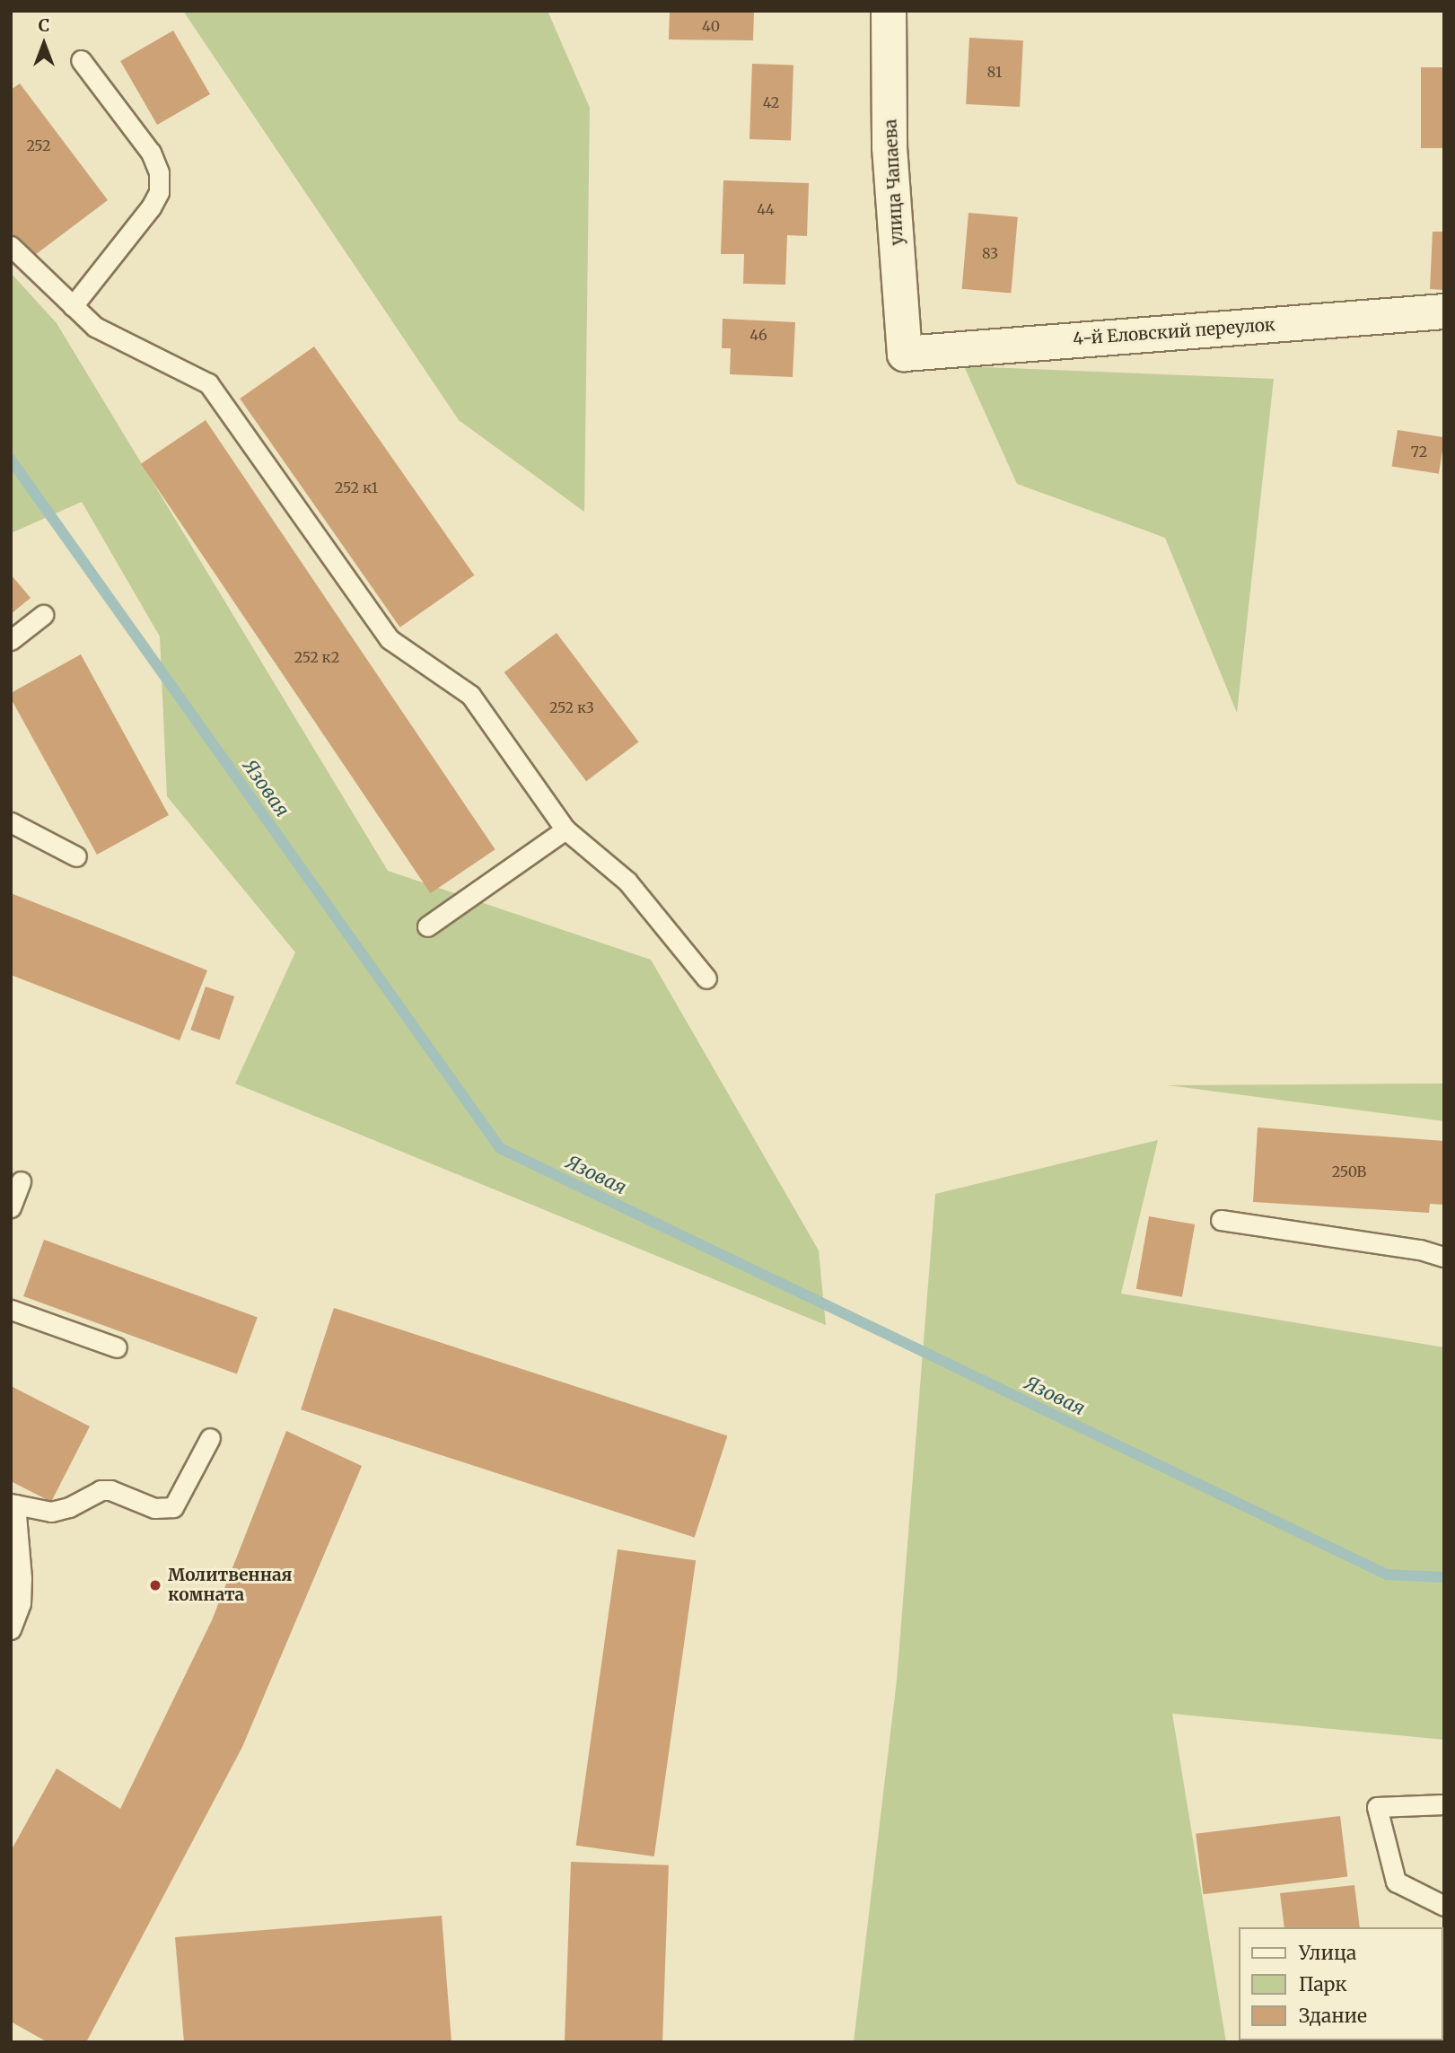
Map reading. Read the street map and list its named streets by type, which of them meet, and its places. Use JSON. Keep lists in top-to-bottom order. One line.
{"streets":{"street":["улица Чапаева","4-й Еловский переулок"]},"crossings":[["улица Чапаева","4-й Еловский переулок"]],"water":["Язовая"],"places":["Молитвенная комната"],"house_numbers":["40","81","42","252","44","83","46","72","252 к1","252 к2","252 к3","250В"],"legend":["Улица","Парк","Здание"],"north":"top"}
